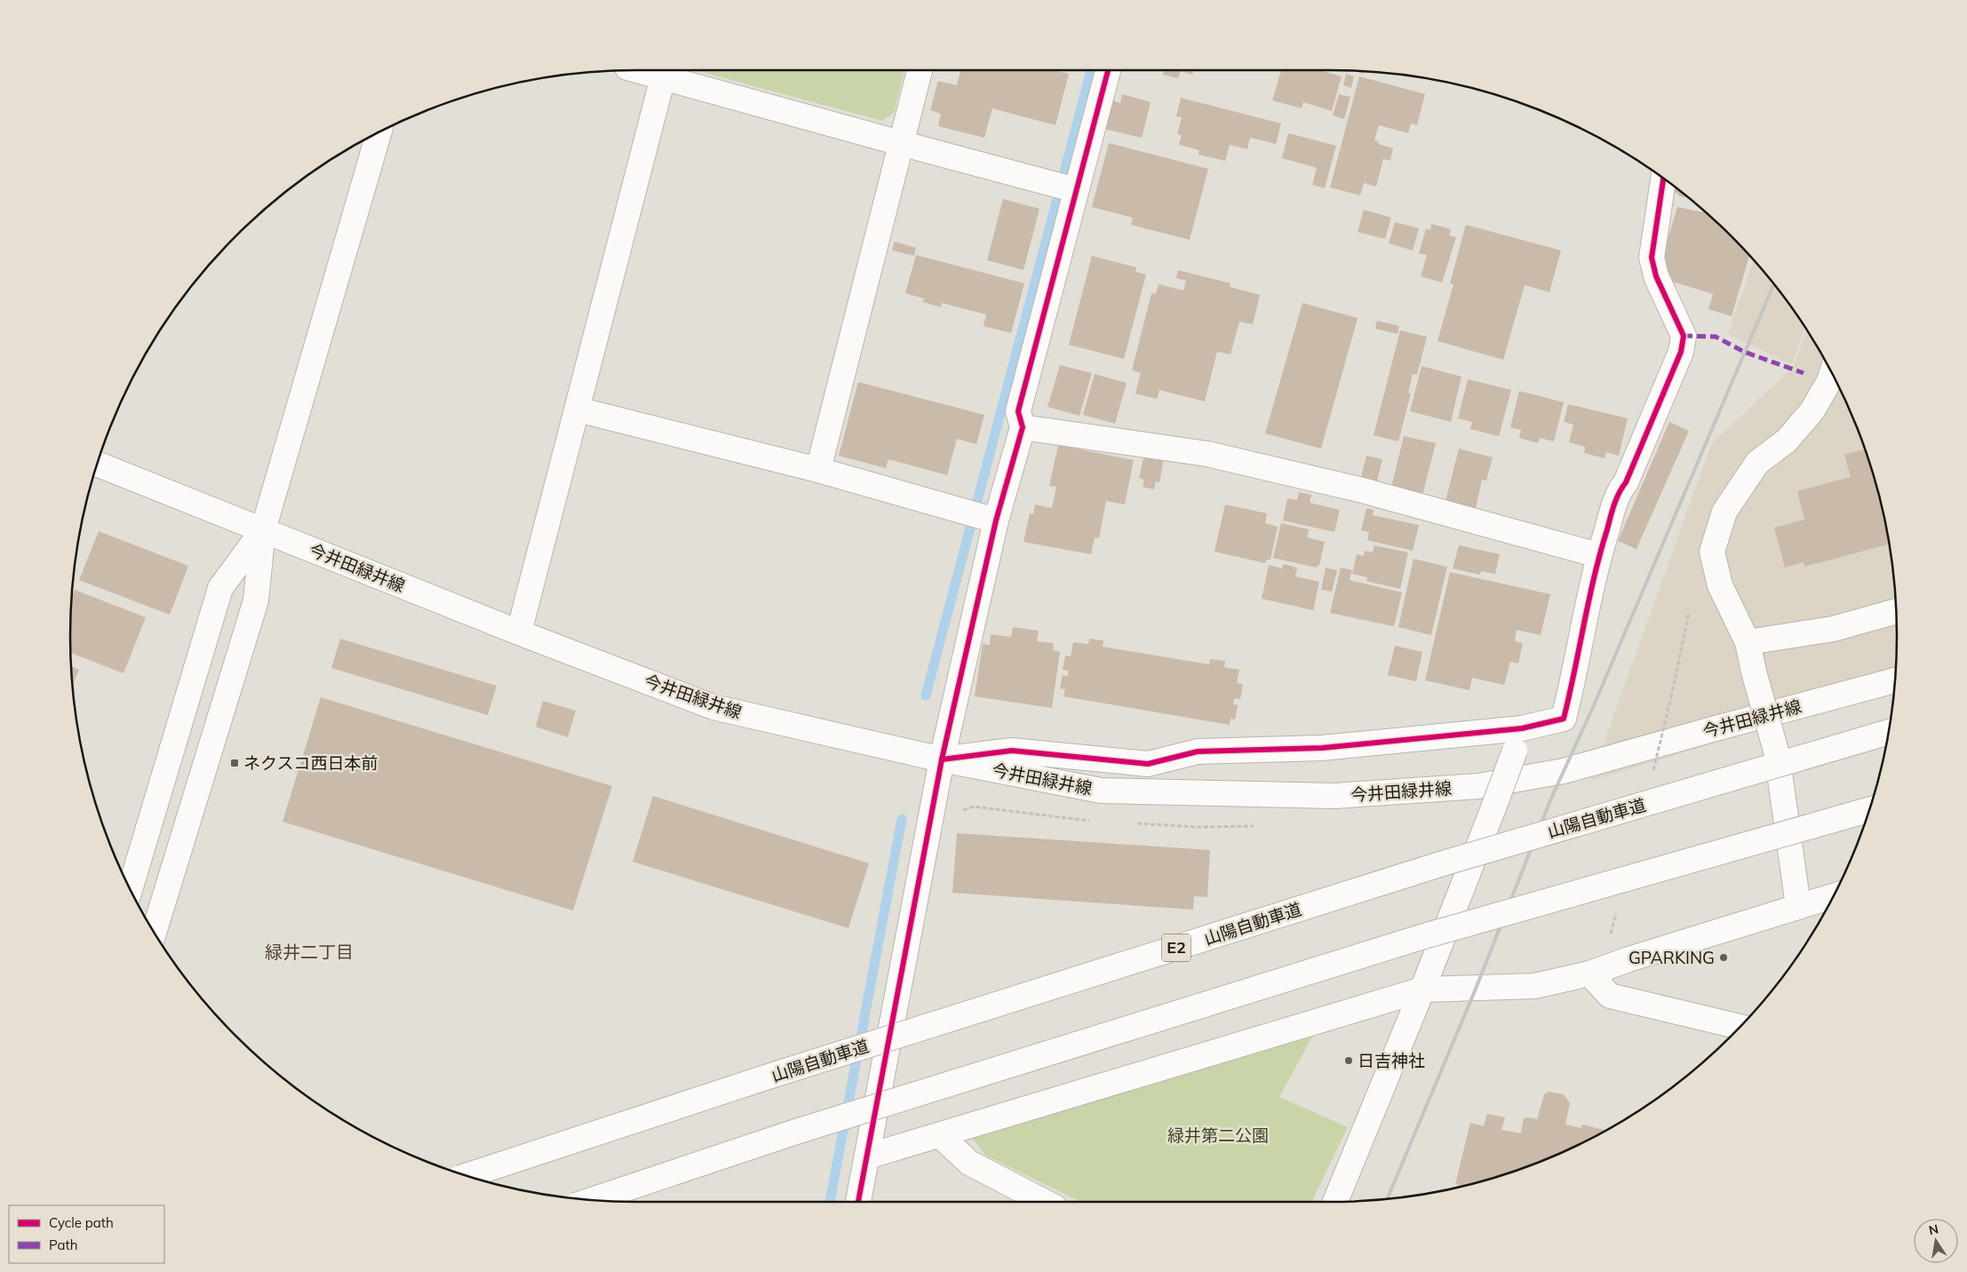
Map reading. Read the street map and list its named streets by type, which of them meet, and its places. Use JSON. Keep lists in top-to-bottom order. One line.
{"streets":{"main road":["今井田緑井線","山陽自動車道","E2"]},"districts":["緑井二丁目"],"parks":["緑井第二公園"],"places":{"transit":["ネクスコ西日本前"],"other":["GPARKING","日吉神社"]},"legend":["Cycle path","Path"],"north":"top"}
